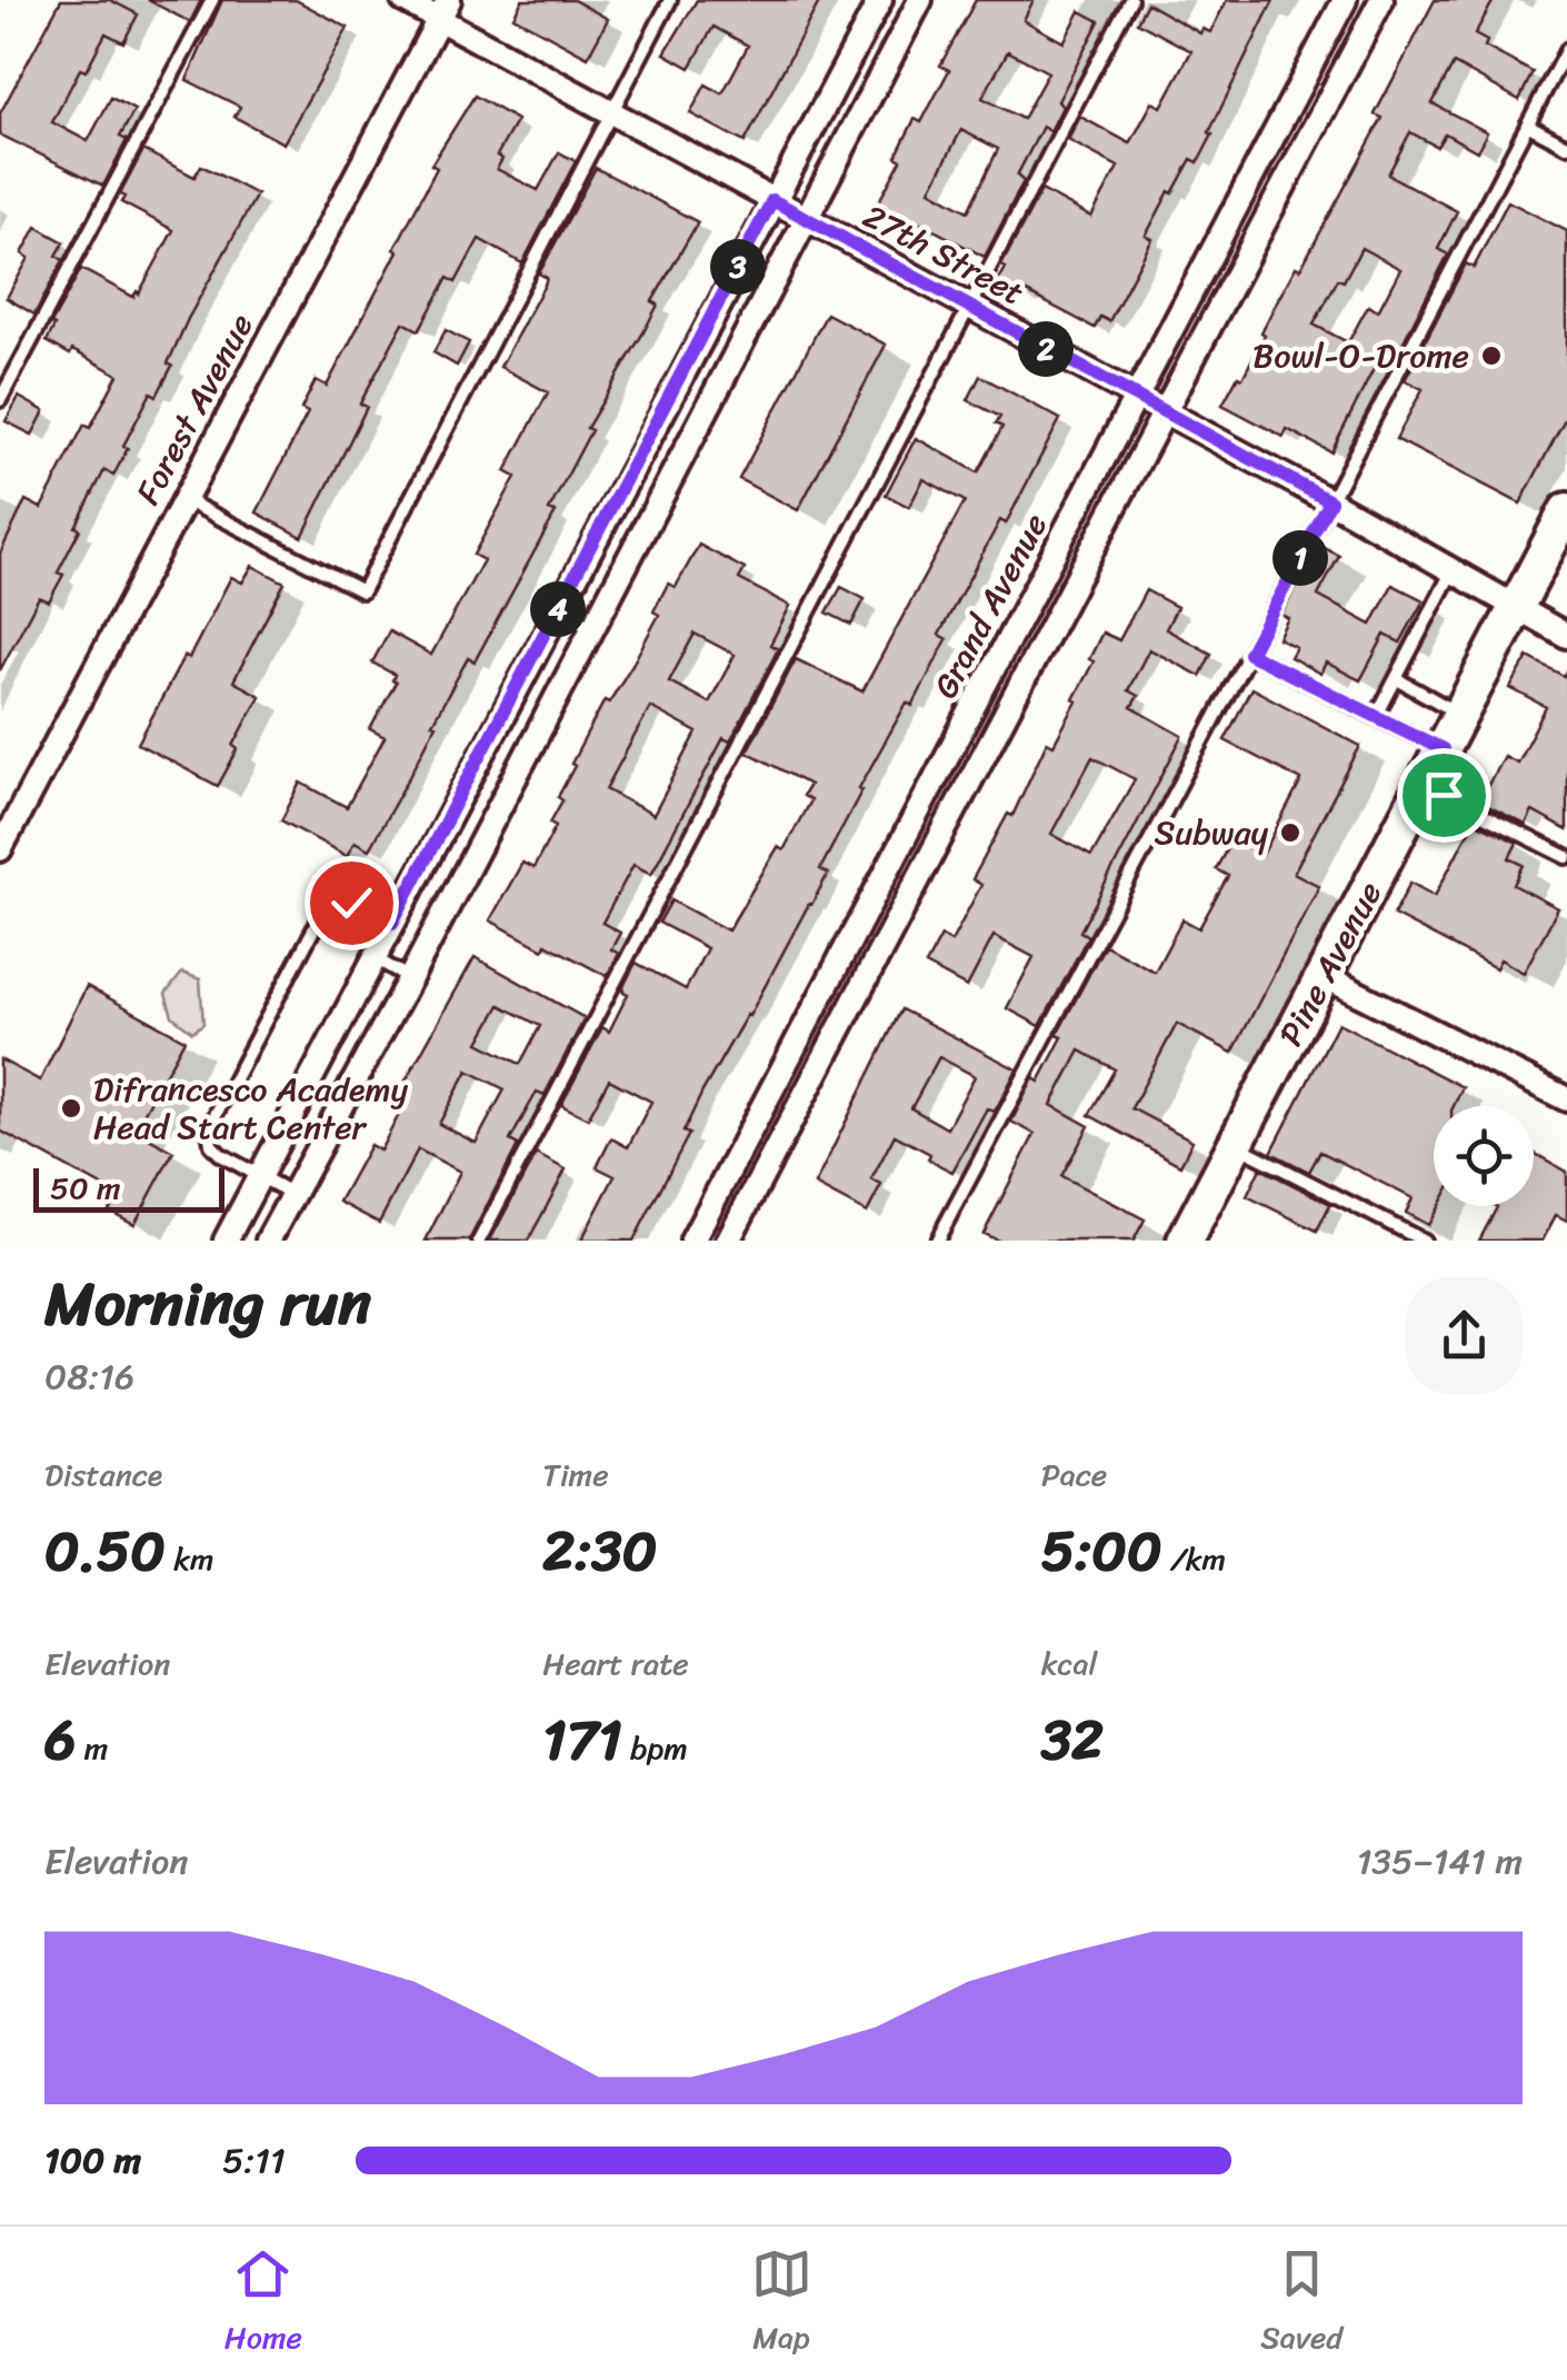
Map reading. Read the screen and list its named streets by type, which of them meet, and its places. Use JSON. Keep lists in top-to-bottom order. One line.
{"streets":{"main road":["Pine Avenue"],"street":["27th Street","Forest Avenue","Grand Avenue"]},"crossings":[["27th Street","Forest Avenue"],["27th Street","Grand Avenue"],["27th Street","Pine Avenue"]],"places":["Bowl-O-Drome","Subway","Difrancesco Academy Head Start Center"],"scale_bar":"50 m","page":{"pins":["3","2","1","4"],"scale":"50 m","heading":["Morning run","08:16"],"stats":[["Distance","0.50 km"],["Time","2:30"],["Pace","5:00 /km"],["Elevation","6 m"],["Heart rate","171 bpm"],["kcal","32"]],"chart":["Elevation","135–141 m"],"list":[{"name":"100 m","note":"5:11"}],"tabs":["Home","Map","Saved"]}}
